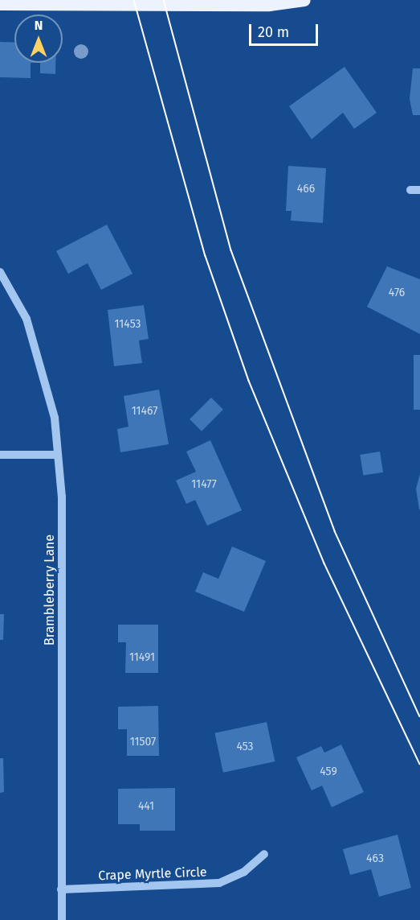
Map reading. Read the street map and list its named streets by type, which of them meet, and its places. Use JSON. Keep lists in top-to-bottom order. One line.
{"streets":{"street":["Brambleberry Lane","Crape Myrtle Circle"]},"crossings":[["Brambleberry Lane","Crape Myrtle Circle"]],"house_numbers":["466","476","11453","11467","11477","11491","11507","453","459","441","463"],"scale_bar":"20 m","north":"top"}
